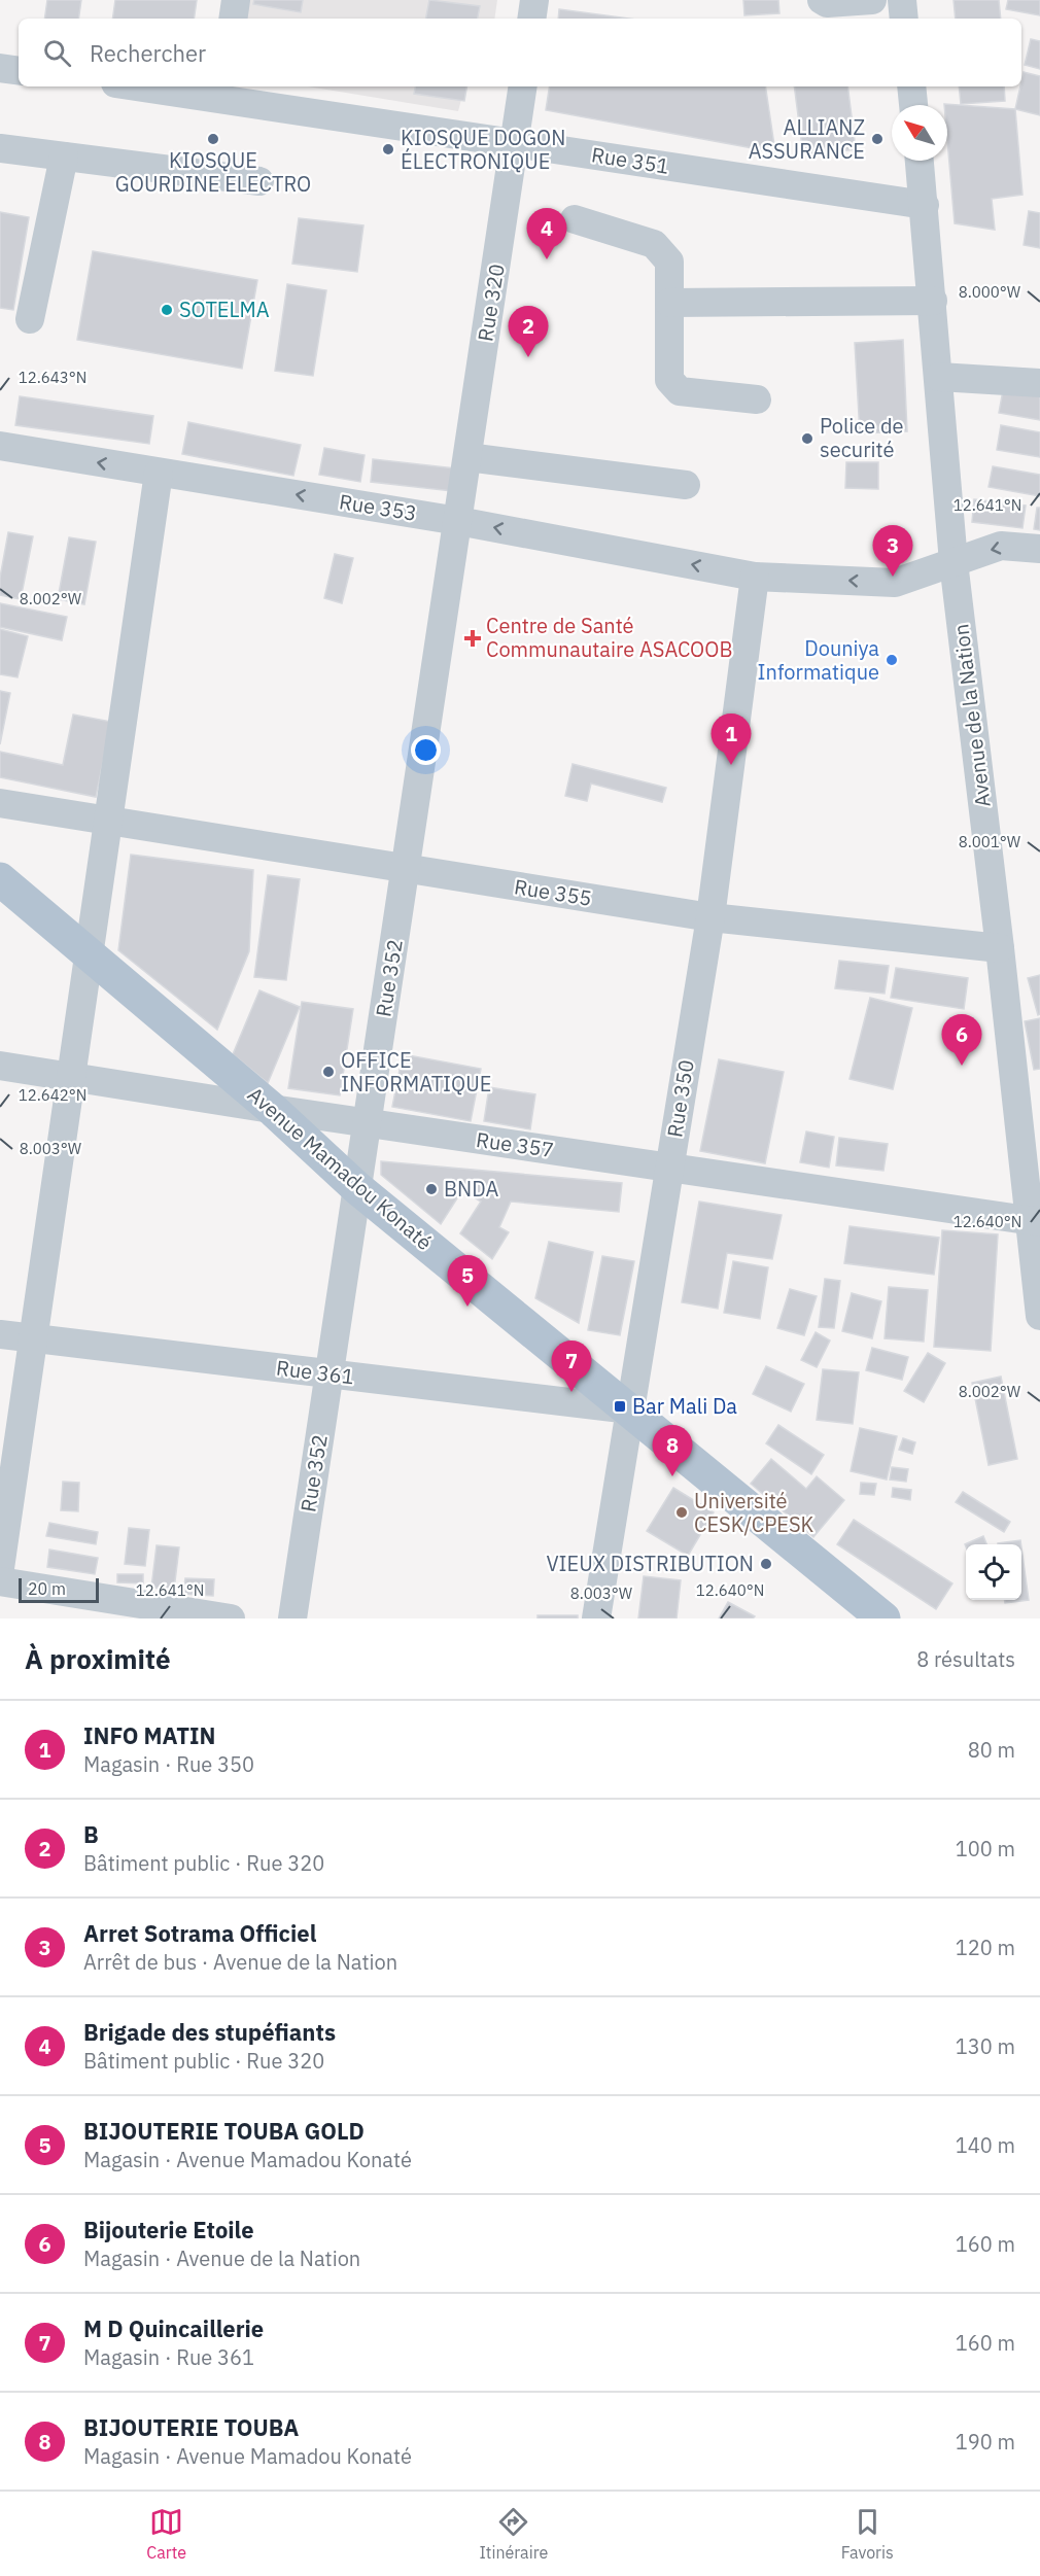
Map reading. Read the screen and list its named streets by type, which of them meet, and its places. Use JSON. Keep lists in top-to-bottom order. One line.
{"streets":{"main road":["Avenue Mamadou Konaté"],"street":["Rue 351","Rue 320","Rue 353","Avenue de la Nation","Rue 355","Rue 352","Rue 350","Rue 357","Rue 361"]},"crossings":[["Rue 351","Rue 320"],["Rue 351","Avenue de la Nation"],["Rue 320","Rue 353"],["Rue 320","Rue 352"],["Rue 353","Avenue de la Nation"],["Rue 353","Rue 352"],["Rue 353","Rue 350"],["Avenue de la Nation","Rue 355"],["Avenue de la Nation","Rue 357"],["Rue 355","Rue 352"],["Rue 355","Rue 350"],["Rue 352","Rue 357"],["Rue 352","Avenue Mamadou Konaté"],["Rue 352","Rue 361"],["Rue 350","Rue 357"],["Rue 350","Avenue Mamadou Konaté"],["Rue 350","Rue 361"],["Rue 357","Avenue Mamadou Konaté"],["Avenue Mamadou Konaté","Rue 361"]],"places":{"other":["KIOSQUE GOURDINE ELECTRO","ALLIANZ ASSURANCE","KIOSQUE DOGON ÉLECTRONIQUE","SOTELMA","Police de securité","Douniya Informatique","OFFICE INFORMATIQUE","BNDA","Université CESK/CPESK","VIEUX DISTRIBUTION"],"health":["Centre de Santé Communautaire ASACOOB"],"transit":["Bar Mali Da"]},"scale_bar":"20 m","north":"top left","page":{"search":"Rechercher","pins":["4","2","3","1","6","5","7","8"],"scale":"20 m","heading":["À proximité","8 résultats"],"list":[{"mark":"1","name":"INFO MATIN","note":"Magasin · Rue 350","value":"80 m"},{"mark":"2","name":"B","note":"Bâtiment public · Rue 320","value":"100 m"},{"mark":"3","name":"Arret Sotrama Officiel","note":"Arrêt de bus · Avenue de la Nation","value":"120 m"},{"mark":"4","name":"Brigade des stupéfiants","note":"Bâtiment public · Rue 320","value":"130 m"},{"mark":"5","name":"BIJOUTERIE TOUBA GOLD","note":"Magasin · Avenue Mamadou Konaté","value":"140 m"},{"mark":"6","name":"Bijouterie Etoile","note":"Magasin · Avenue de la Nation","value":"160 m"},{"mark":"7","name":"M D Quincaillerie","note":"Magasin · Rue 361","value":"160 m"},{"mark":"8","name":"BIJOUTERIE TOUBA","note":"Magasin · Avenue Mamadou Konaté","value":"190 m"}],"nav":["Carte","Itinéraire","Favoris"]},"coordinates":["8.000°W","12.643°N","12.641°N","8.002°W","8.001°W","12.642°N","8.003°W","12.640°N"]}
